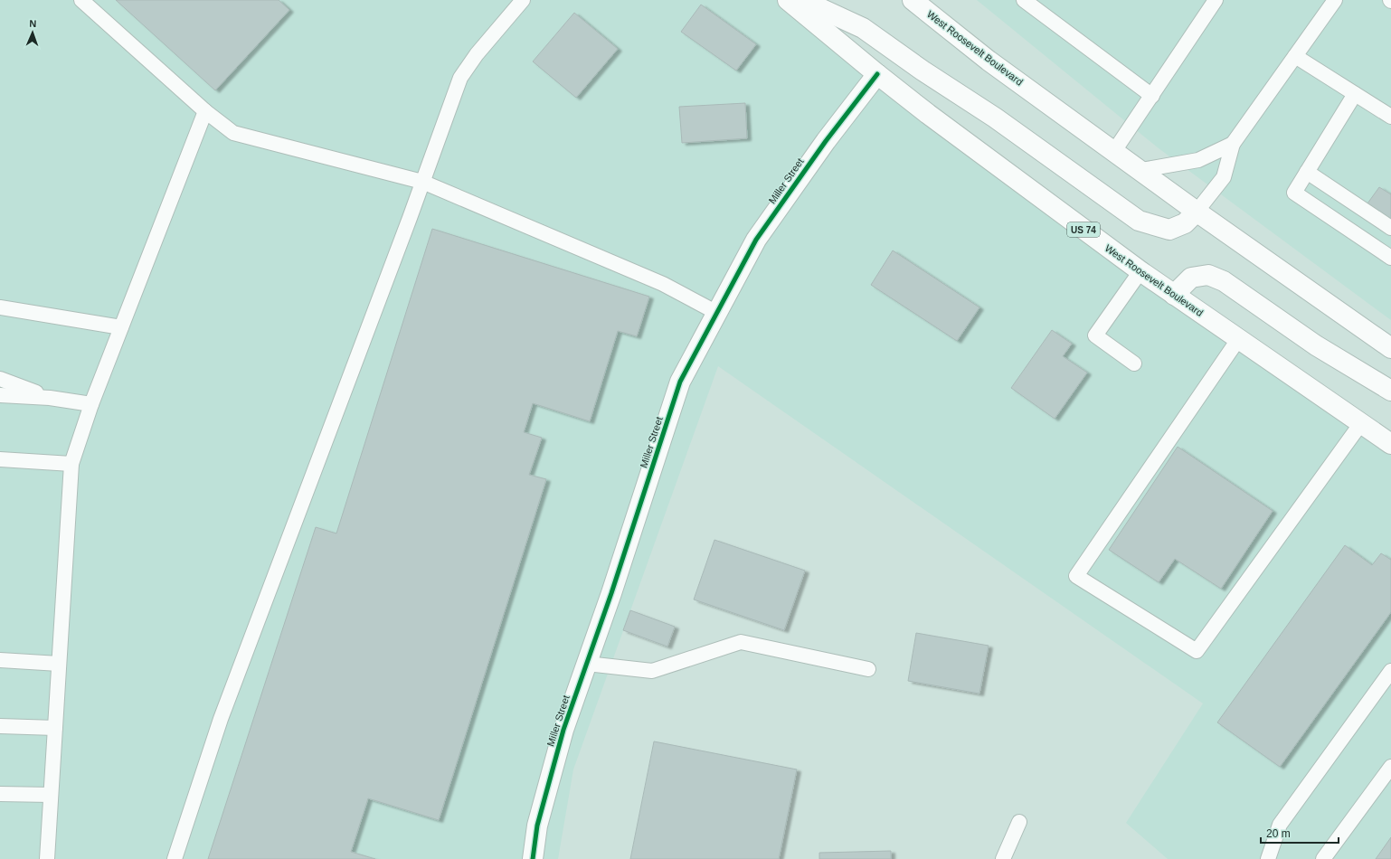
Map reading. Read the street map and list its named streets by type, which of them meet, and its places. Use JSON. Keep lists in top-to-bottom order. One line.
{"streets":{"main road":["West Roosevelt Boulevard","Miller Street","US 74"]},"crossings":[["West Roosevelt Boulevard","Miller Street"]],"scale_bar":"20 m","north":"top"}
